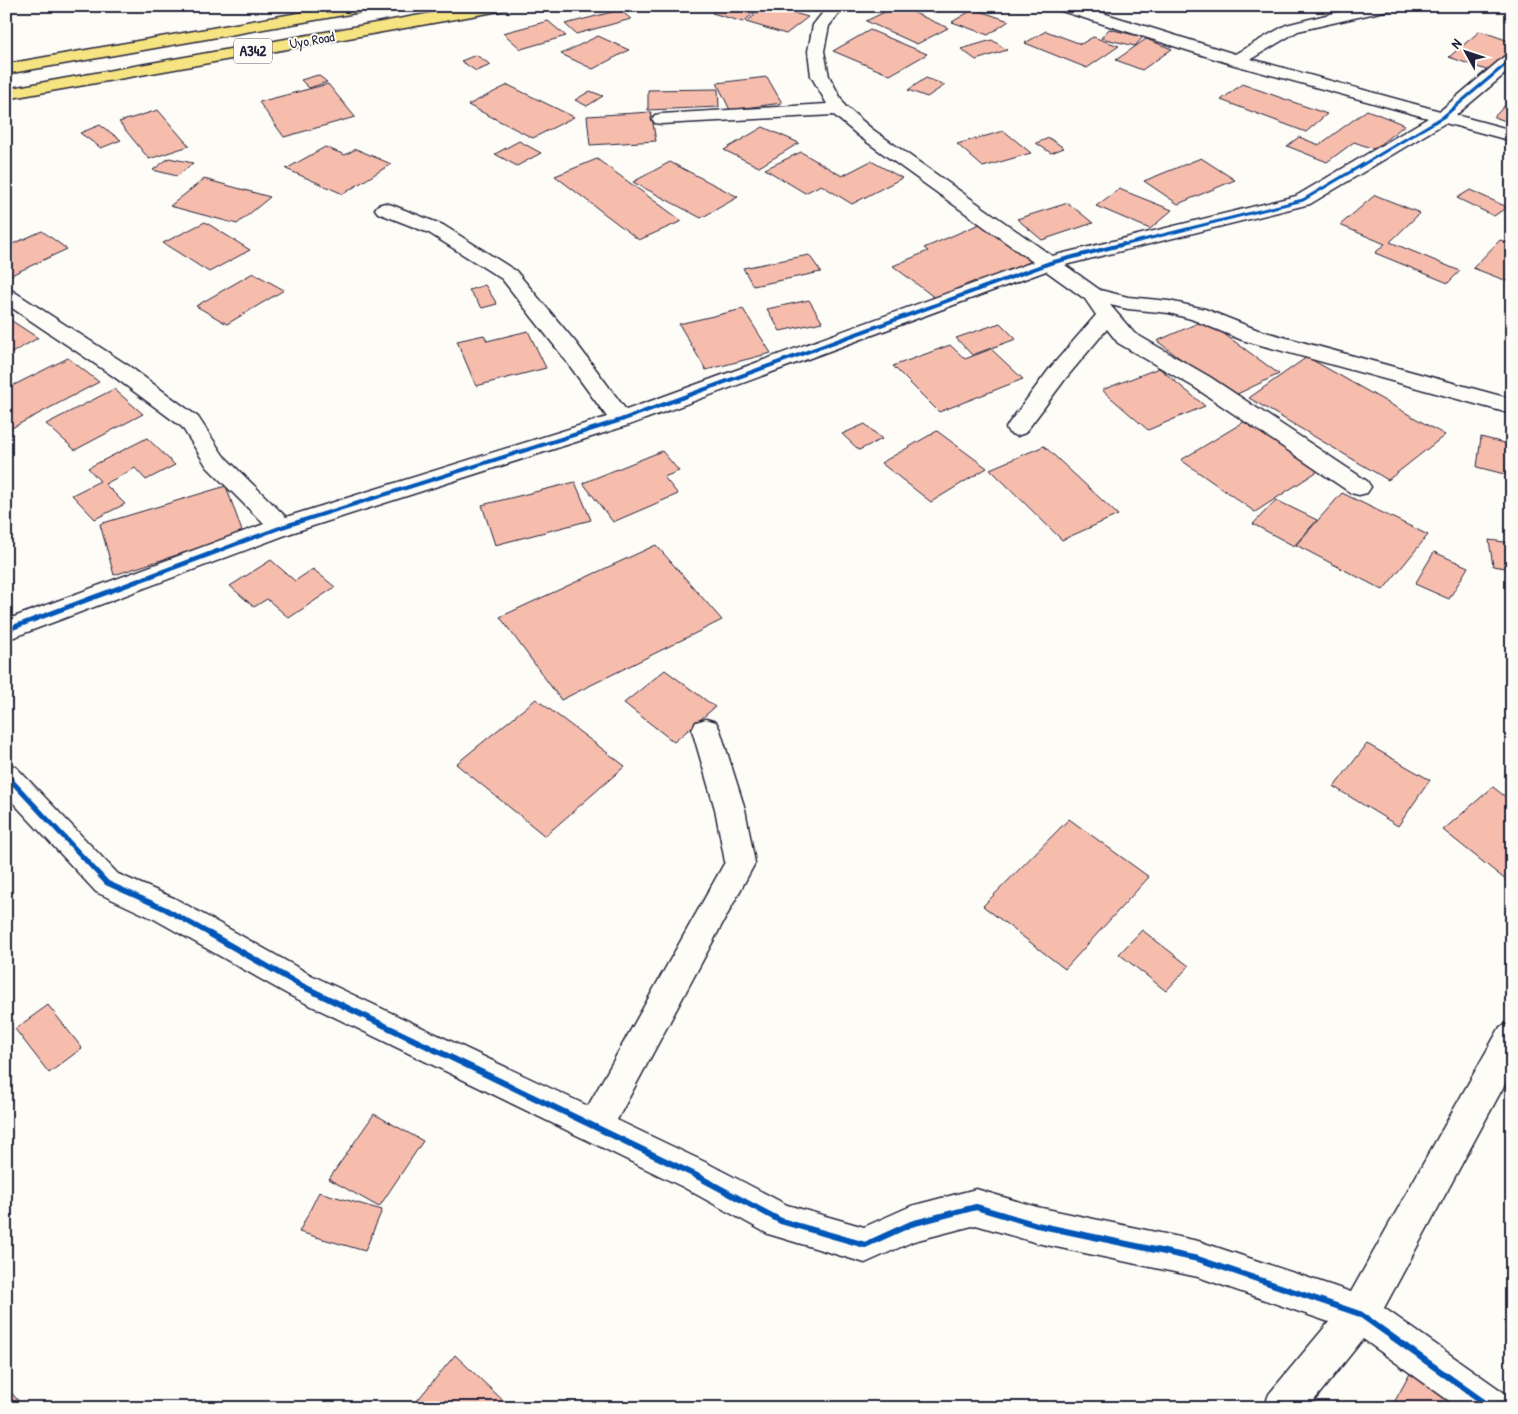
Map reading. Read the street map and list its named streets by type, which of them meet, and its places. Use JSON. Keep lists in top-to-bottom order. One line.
{"streets":{"highway":["Uyo Road","A342"]},"north":"top left"}
